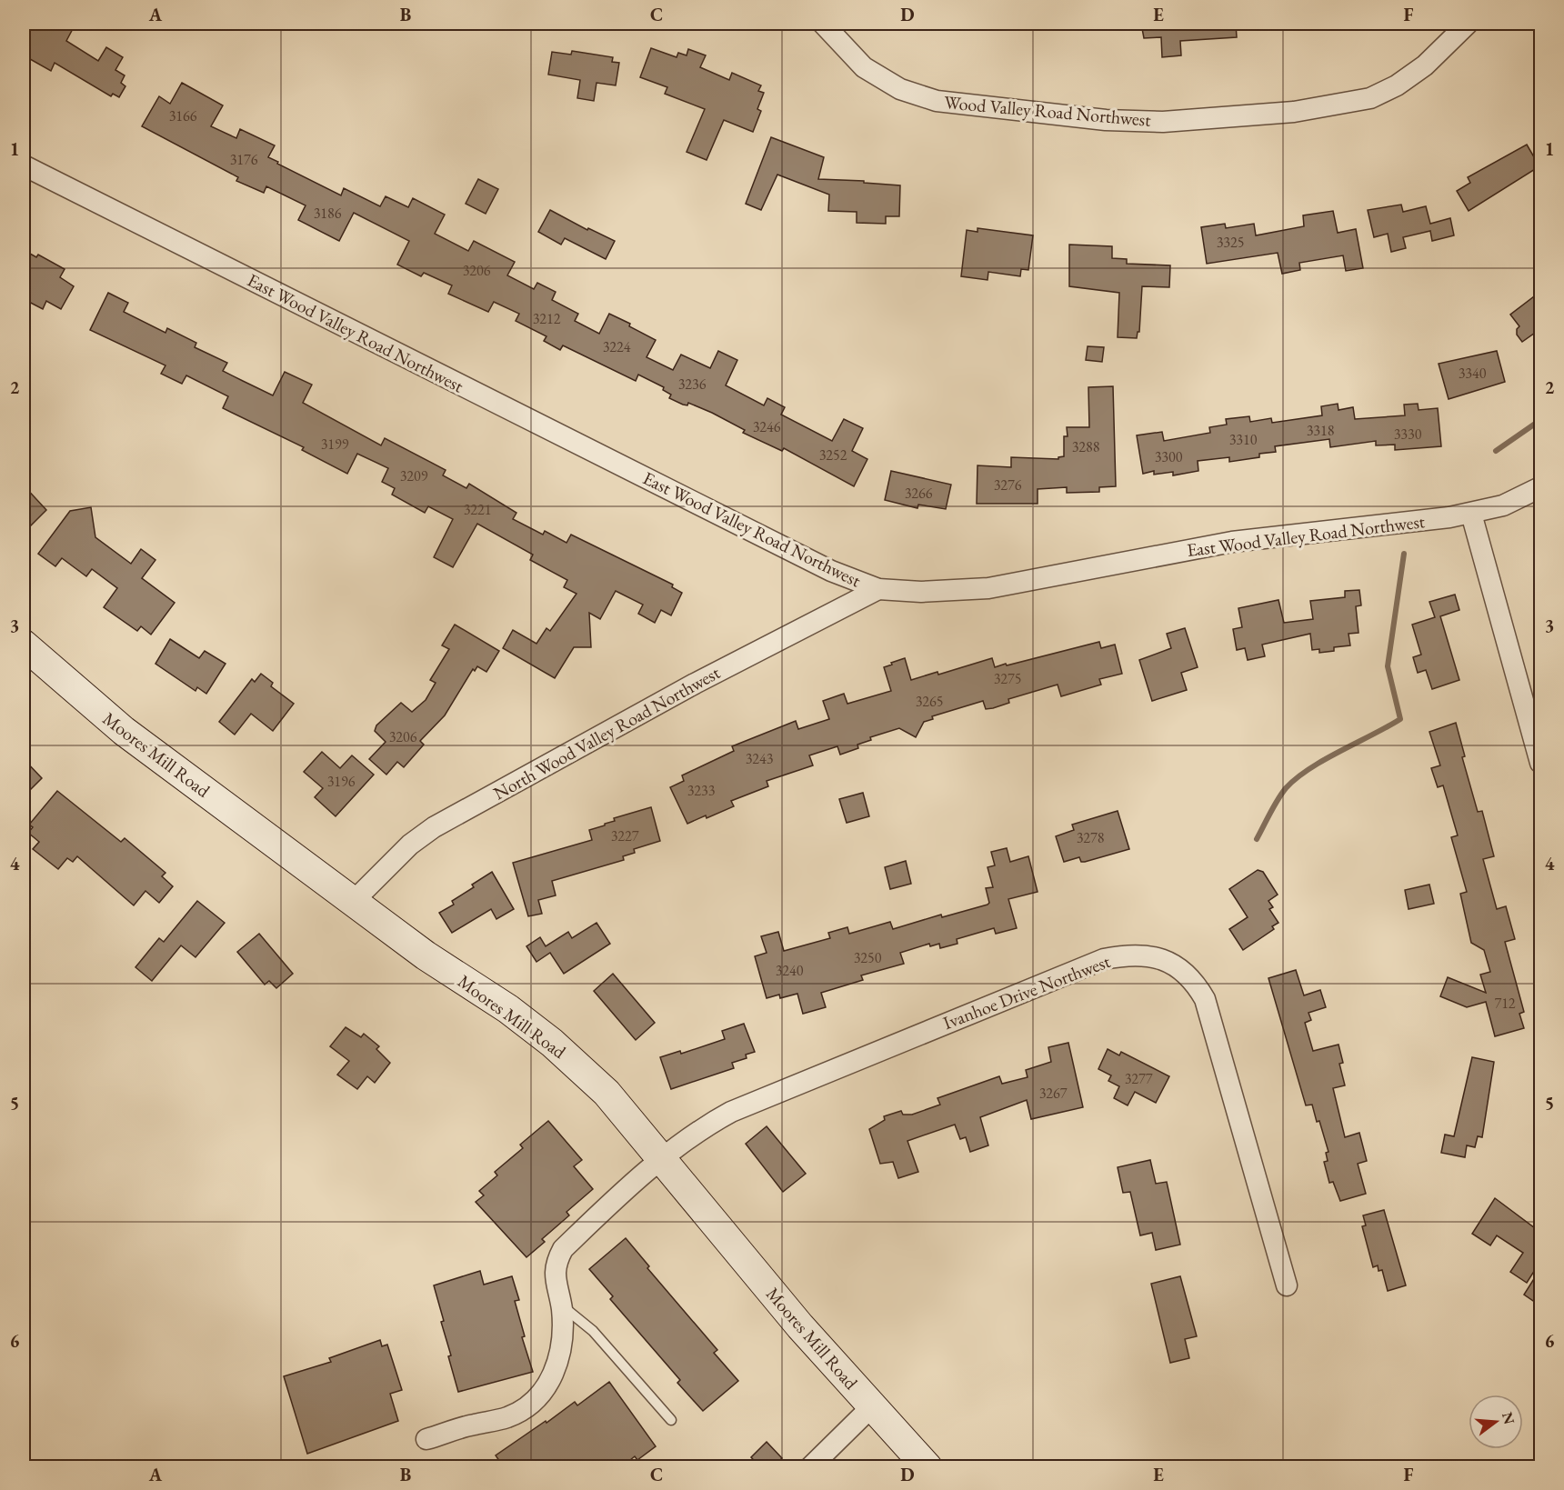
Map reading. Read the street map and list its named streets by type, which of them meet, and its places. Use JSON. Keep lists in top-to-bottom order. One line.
{"streets":{"street":["Wood Valley Road Northwest","East Wood Valley Road Northwest","North Wood Valley Road Northwest","Moores Mill Road","Ivanhoe Drive Northwest"]},"crossings":[["East Wood Valley Road Northwest","North Wood Valley Road Northwest"],["North Wood Valley Road Northwest","Moores Mill Road"],["Moores Mill Road","Ivanhoe Drive Northwest"]],"house_numbers":["3166","3176","3186","3325","3206","3212","3224","3340","3236","3246","3318","3330","3310","3199","3288","3252","3300","3209","3276","3266","3221","3275","3265","3206","3243","3196","3233","3227","3278","3250","3240","712","3277","3267"],"north":"right","grid":{"columns":["A","B","C","D","E","F"],"rows":["1","2","3","4","5","6"]}}
